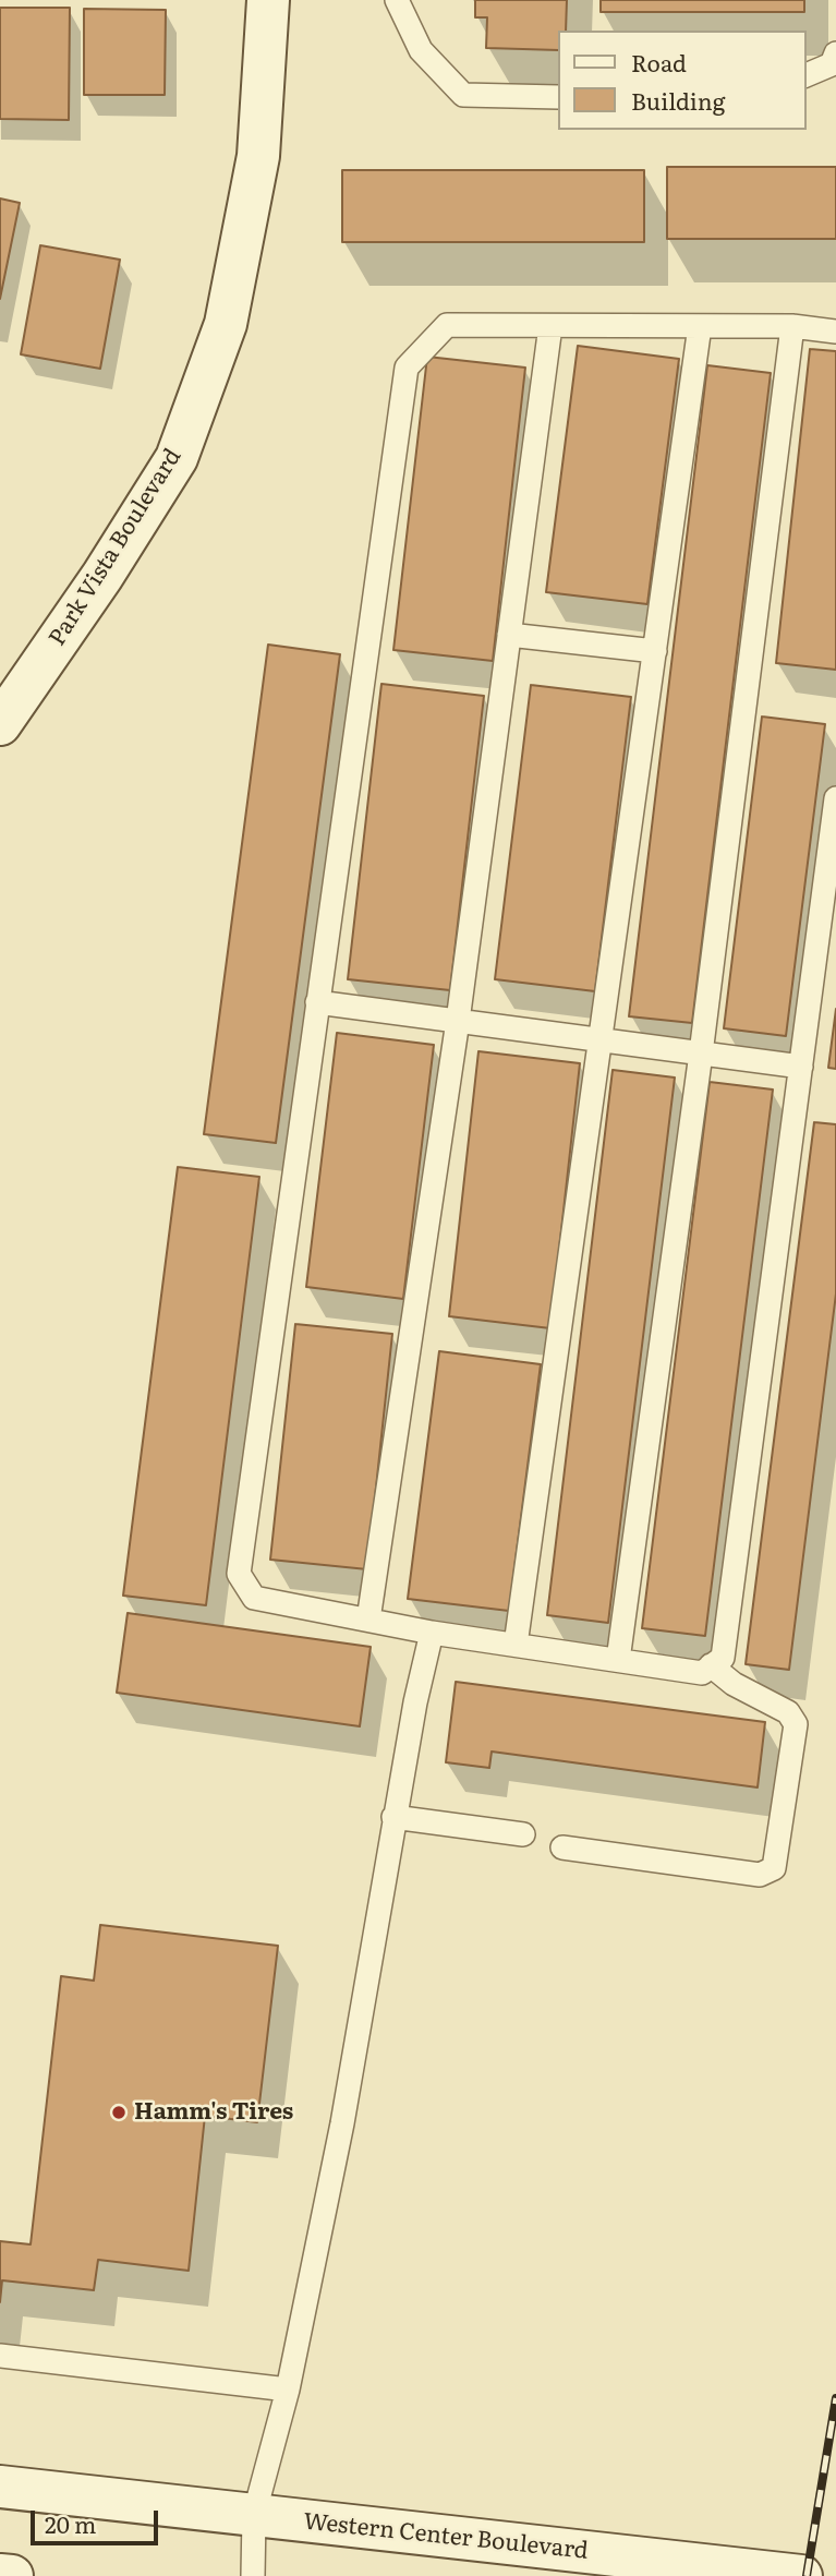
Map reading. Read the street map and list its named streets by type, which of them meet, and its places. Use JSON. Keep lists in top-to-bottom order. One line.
{"streets":{"main road":["Park Vista Boulevard","Western Center Boulevard"]},"places":["Hamm's Tires"],"legend":["Road","Building"],"scale_bar":"20 m"}
